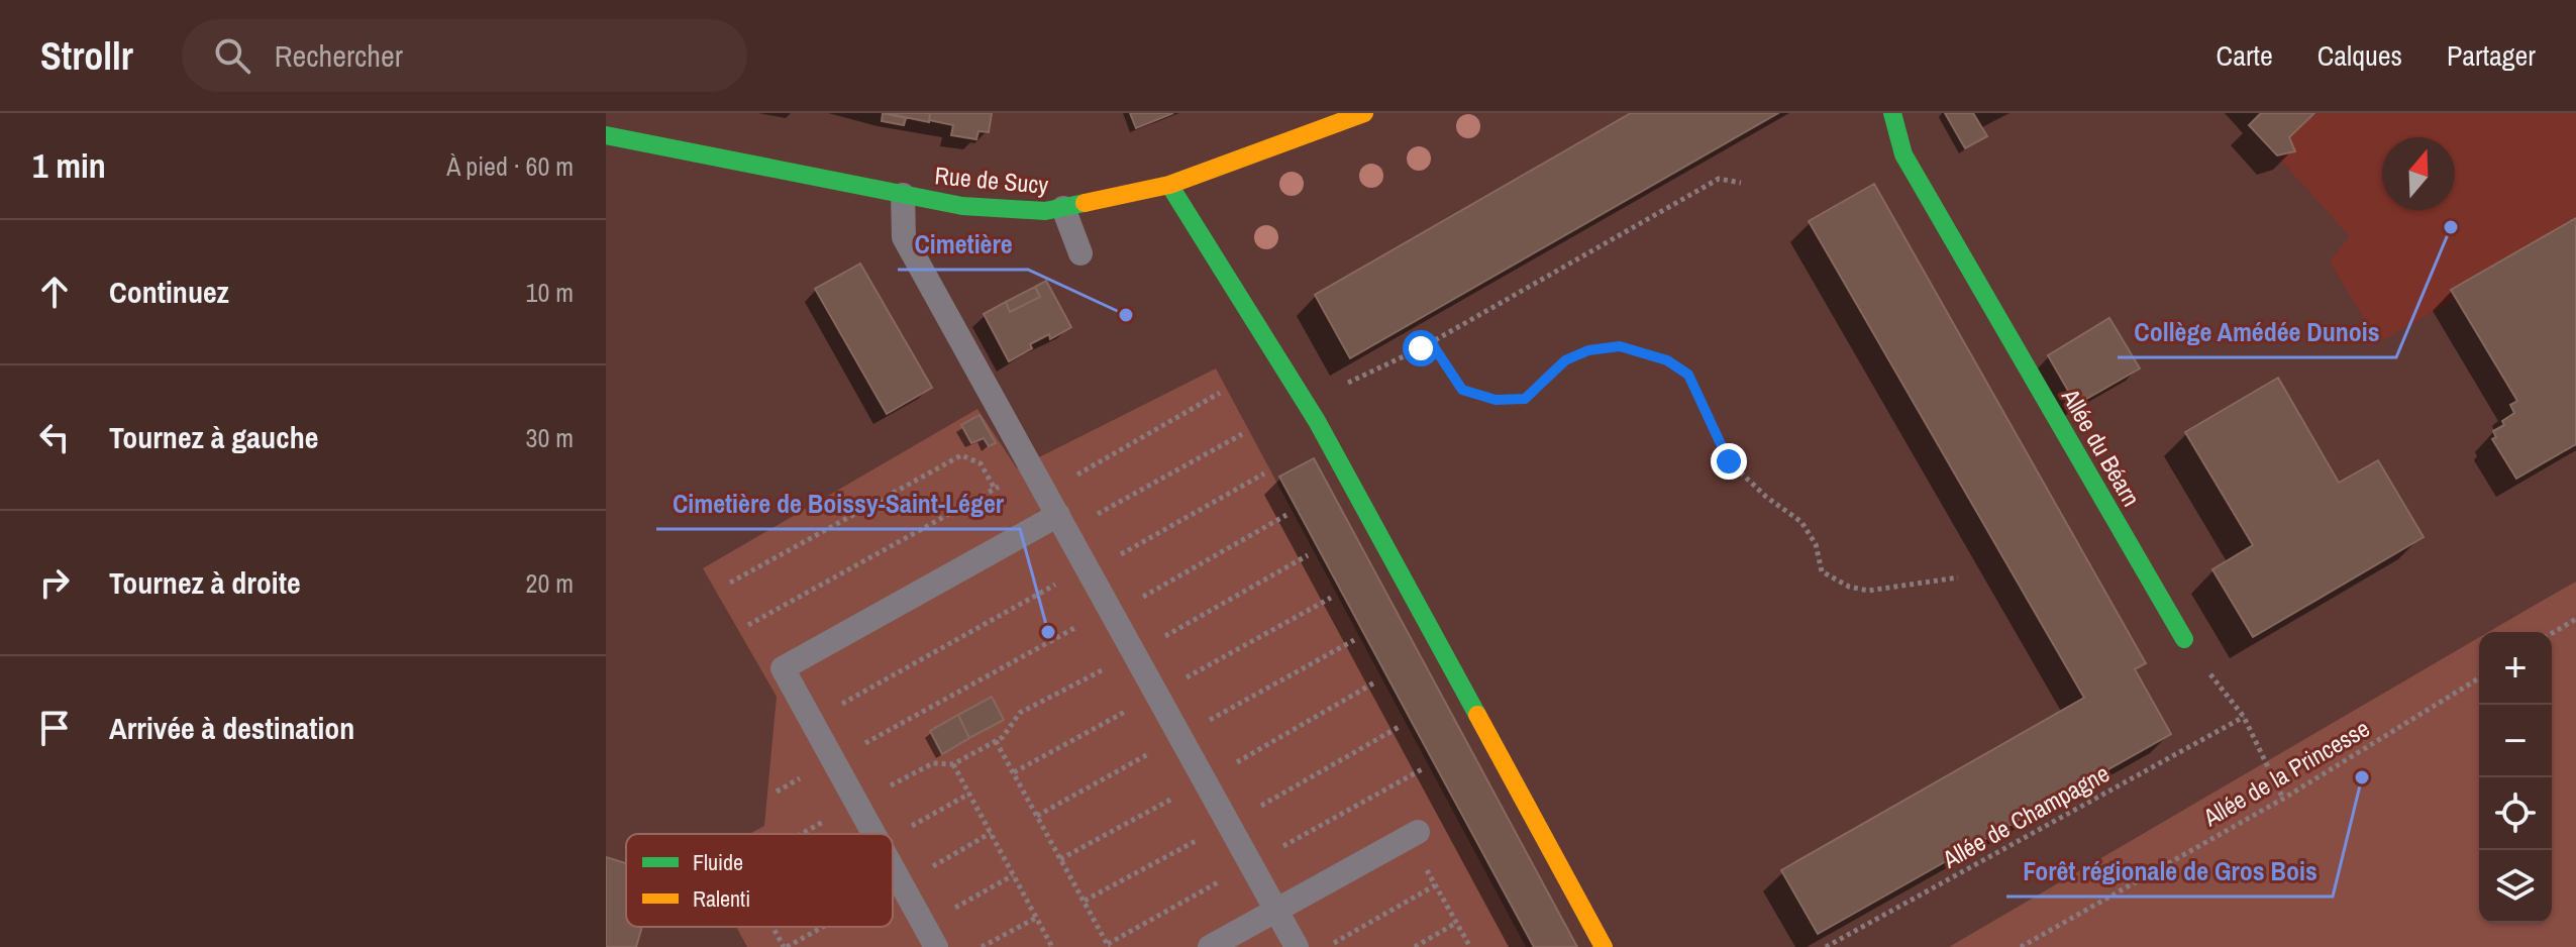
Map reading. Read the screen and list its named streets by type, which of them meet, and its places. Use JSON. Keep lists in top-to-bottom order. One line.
{"streets":{"street":["Rue de Sucy","Allée du Béarn"],"path":["Allée de la Princesse","Allée de Champagne"]},"places":["Collège Amédée Dunois","Cimetière","Cimetière de Boissy-Saint-Léger","Forêt régionale de Gros Bois"],"legend":["Fluide","Ralenti"],"north":"top","page":{"header":"Strollr","search":"Rechercher","nav":["Carte","Calques","Partager"],"heading":["1 min","À pied · 60 m"],"list":[["Continuez","10 m"],["Tournez à gauche","30 m"],["Tournez à droite","20 m"],"Arrivée à destination"],"map_buttons":["+","−"]}}
